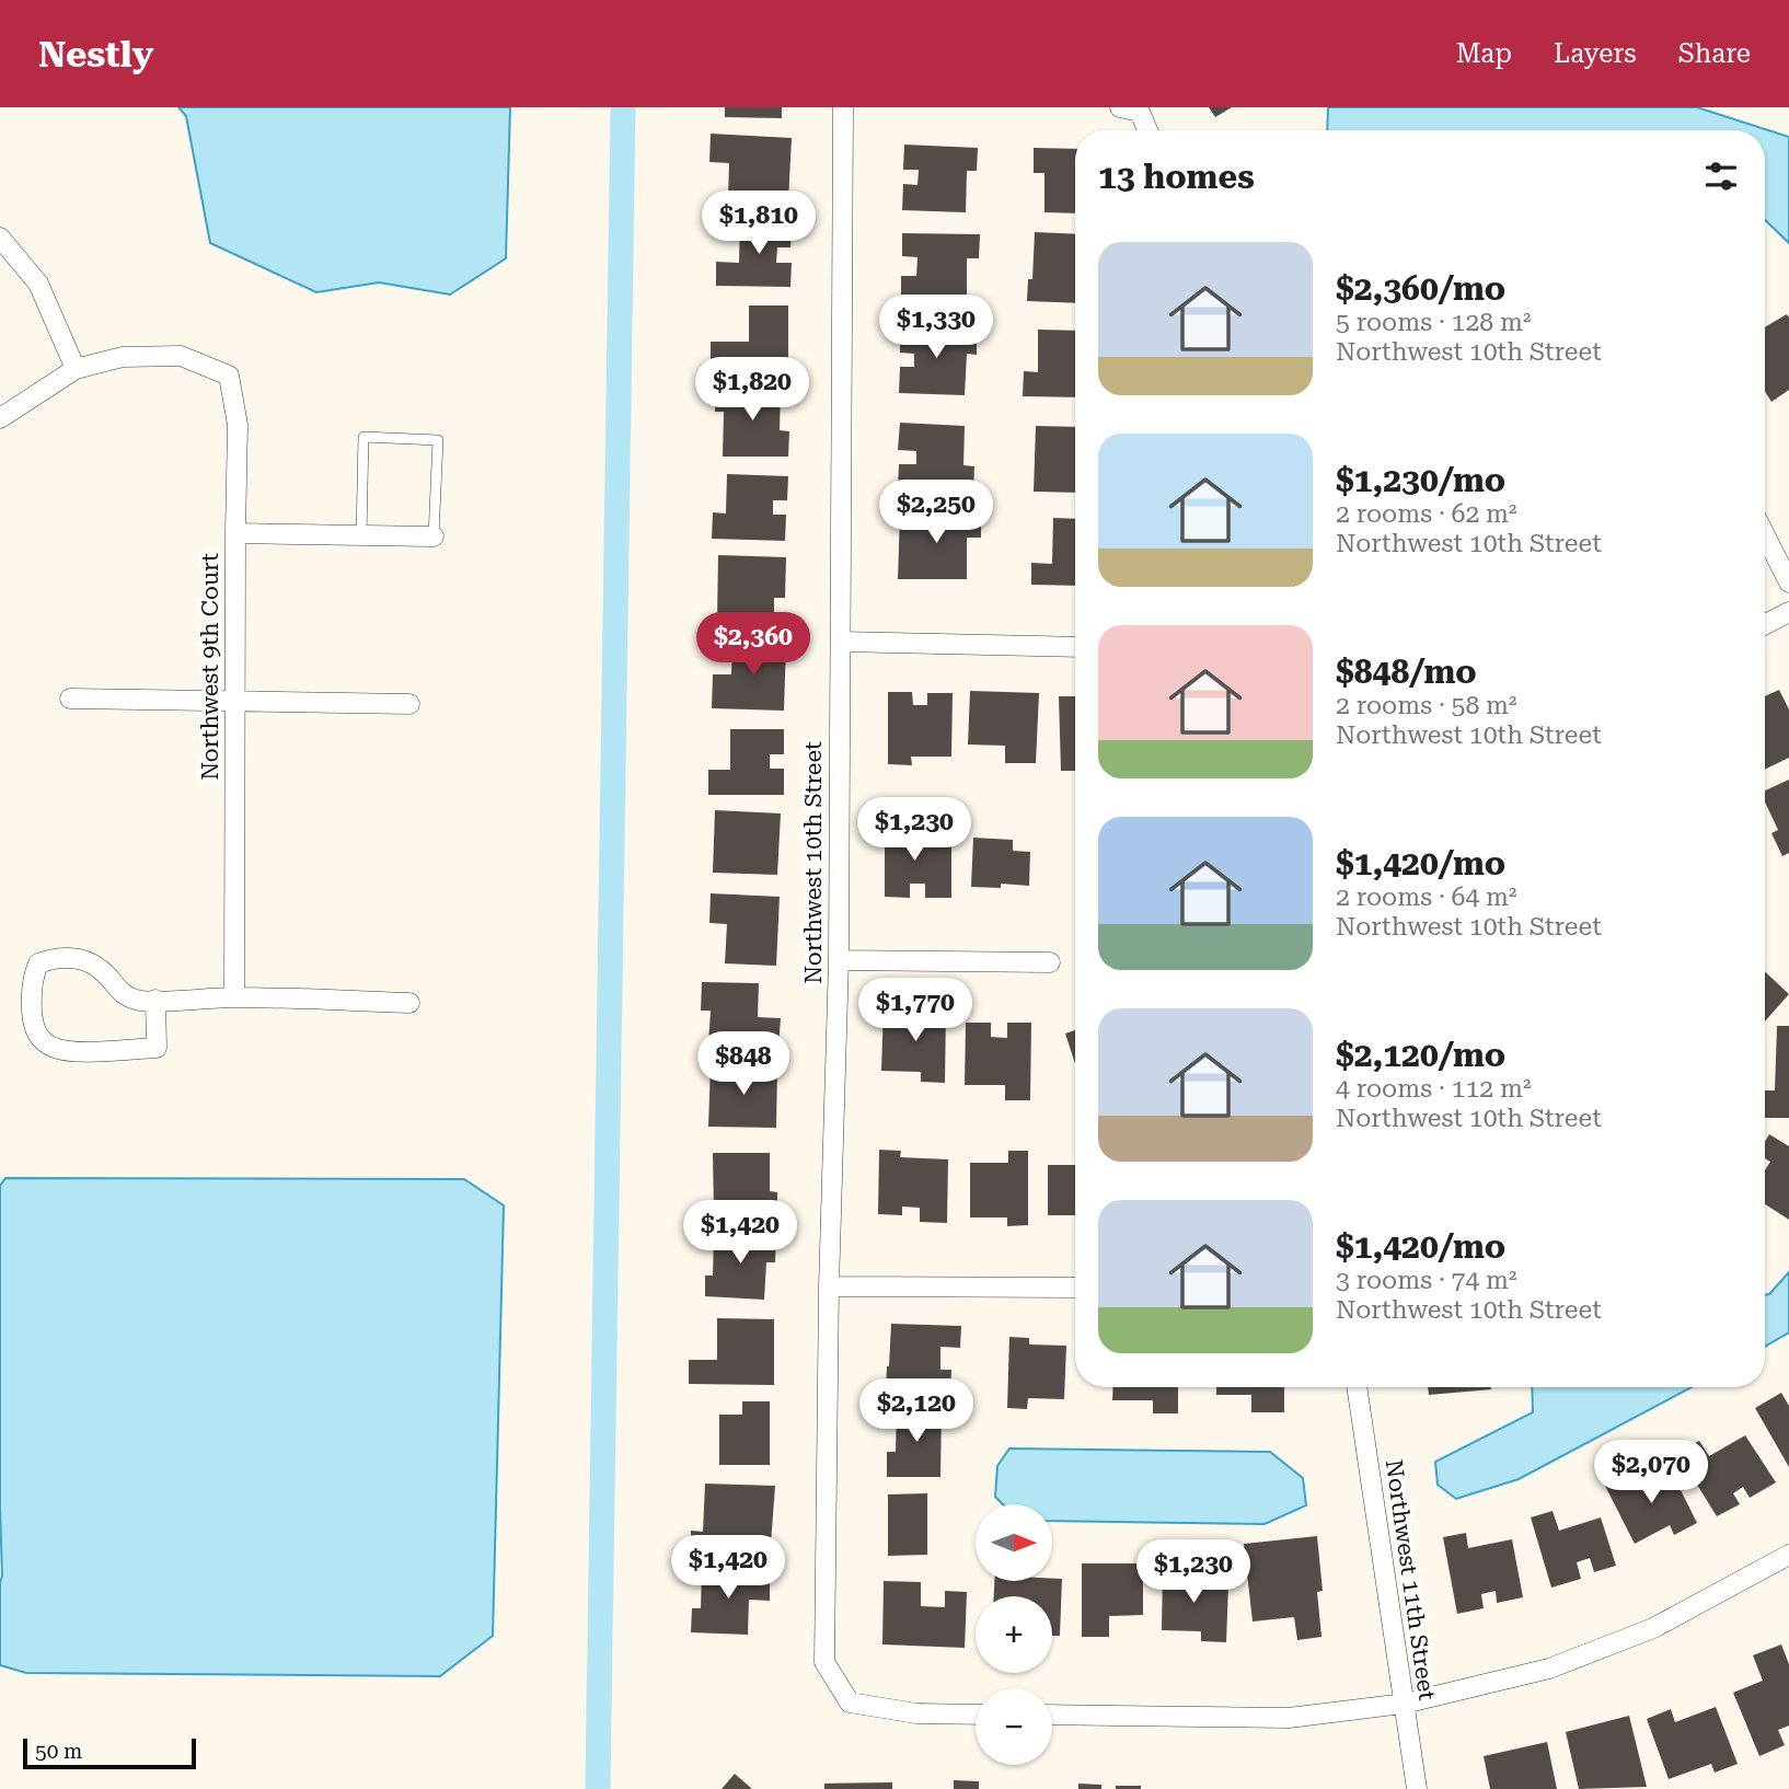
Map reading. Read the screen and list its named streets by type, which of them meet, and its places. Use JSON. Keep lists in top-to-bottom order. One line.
{"streets":{"street":["Northwest 9th Court","Northwest 10th Street","Northwest 11th Street"]},"scale_bar":"50 m","north":"right","page":{"header":"Nestly","nav":["Map","Layers","Share"],"heading":"13 homes","price":["$1,810","$1,330","$1,820","$2,250","$2,360","$1,230","$1,770","$848","$1,420","$2,120","$2,070","$1,420","$1,230"],"list":[{"name":"$2,360/mo","note":"5 rooms · 128 m² · Northwest 10th Street"},{"name":"$1,230/mo","note":"2 rooms · 62 m² · Northwest 10th Street"},{"name":"$848/mo","note":"2 rooms · 58 m² · Northwest 10th Street"},{"name":"$1,420/mo","note":"2 rooms · 64 m² · Northwest 10th Street"},{"name":"$2,120/mo","note":"4 rooms · 112 m² · Northwest 10th Street"},{"name":"$1,420/mo","note":"3 rooms · 74 m² · Northwest 10th Street"}],"map_buttons":["+","−"],"scale":"50 m"}}
